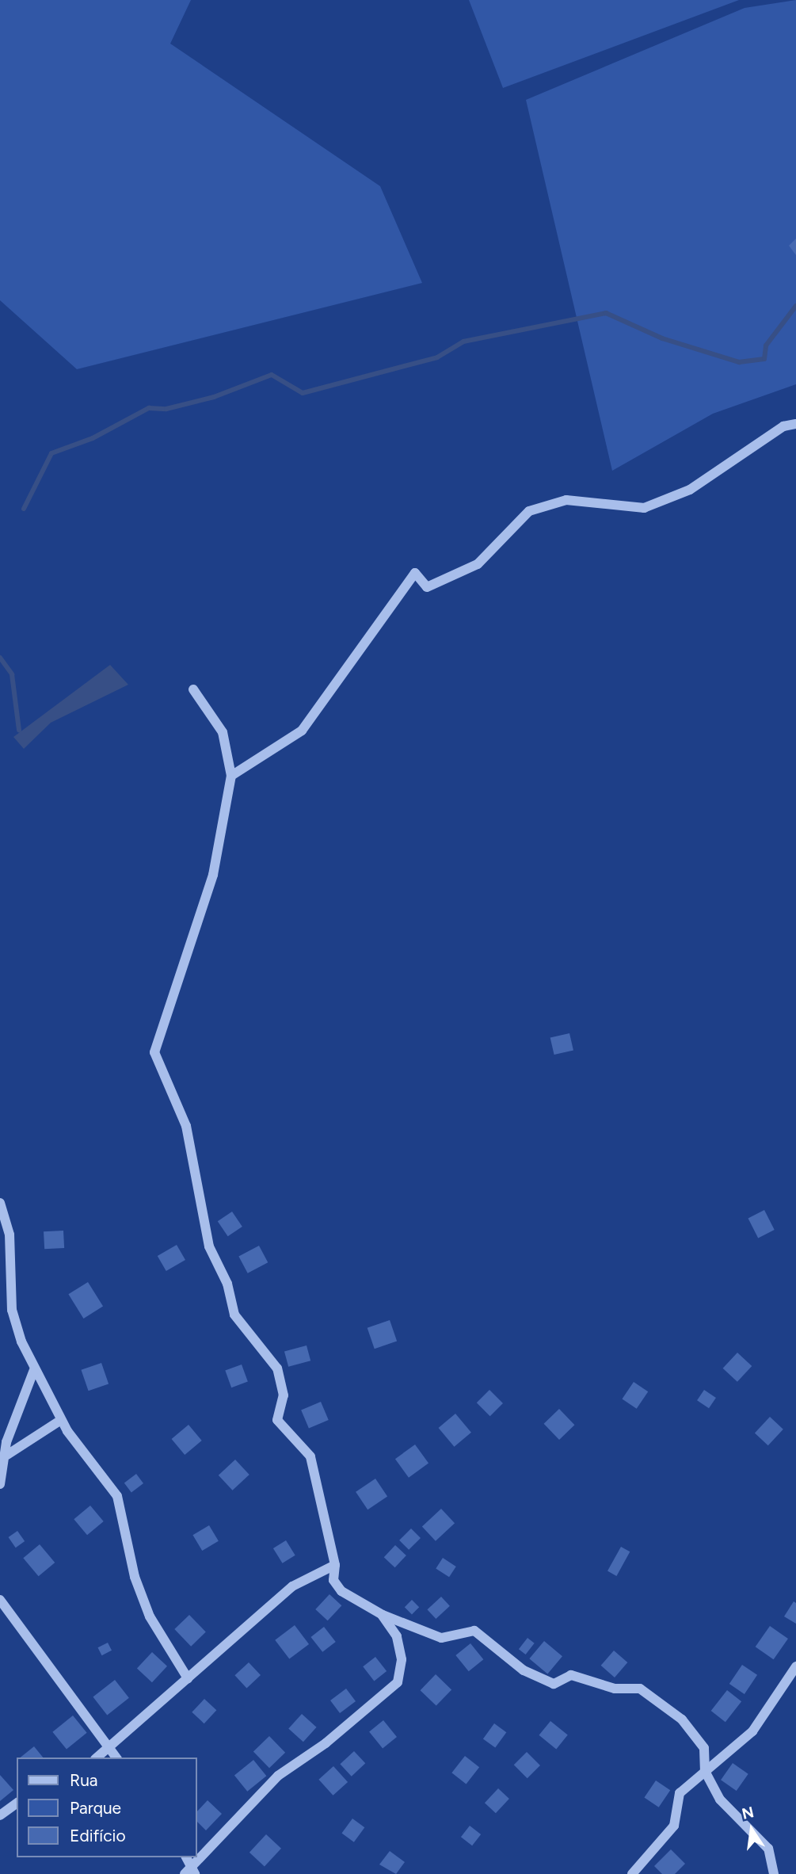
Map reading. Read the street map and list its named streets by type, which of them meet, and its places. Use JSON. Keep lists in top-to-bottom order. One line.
{"legend":["Rua","Parque","Edifício"],"north":"top"}
